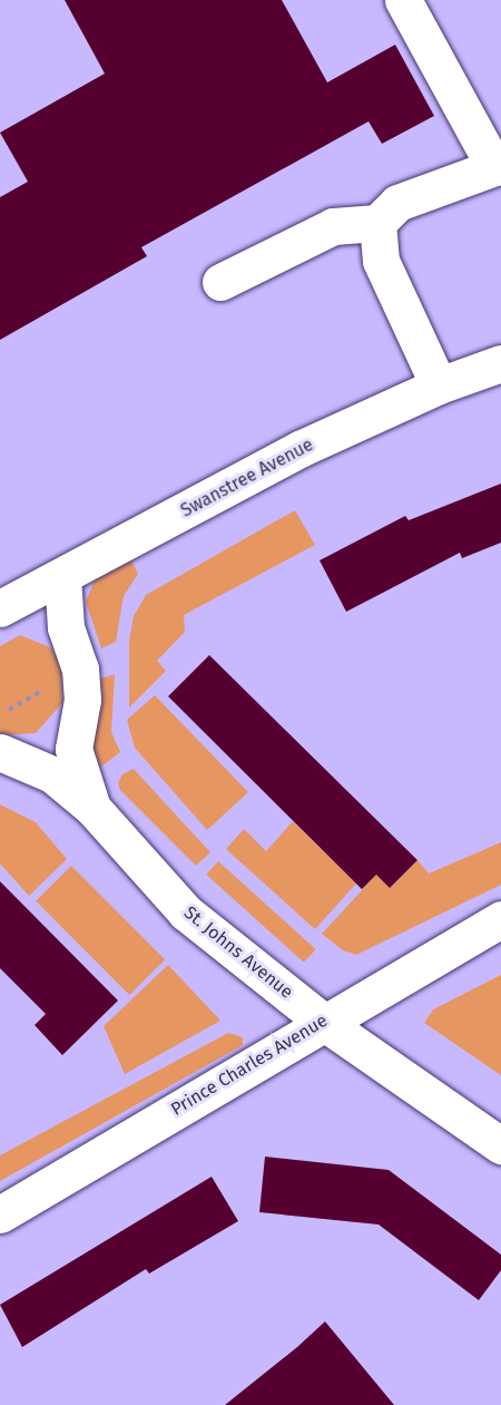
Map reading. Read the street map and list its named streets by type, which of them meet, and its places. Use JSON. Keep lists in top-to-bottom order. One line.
{"streets":{"street":["Swanstree Avenue","St. Johns Avenue","Prince Charles Avenue"]},"crossings":[["Swanstree Avenue","St. Johns Avenue"],["St. Johns Avenue","Prince Charles Avenue"]]}
